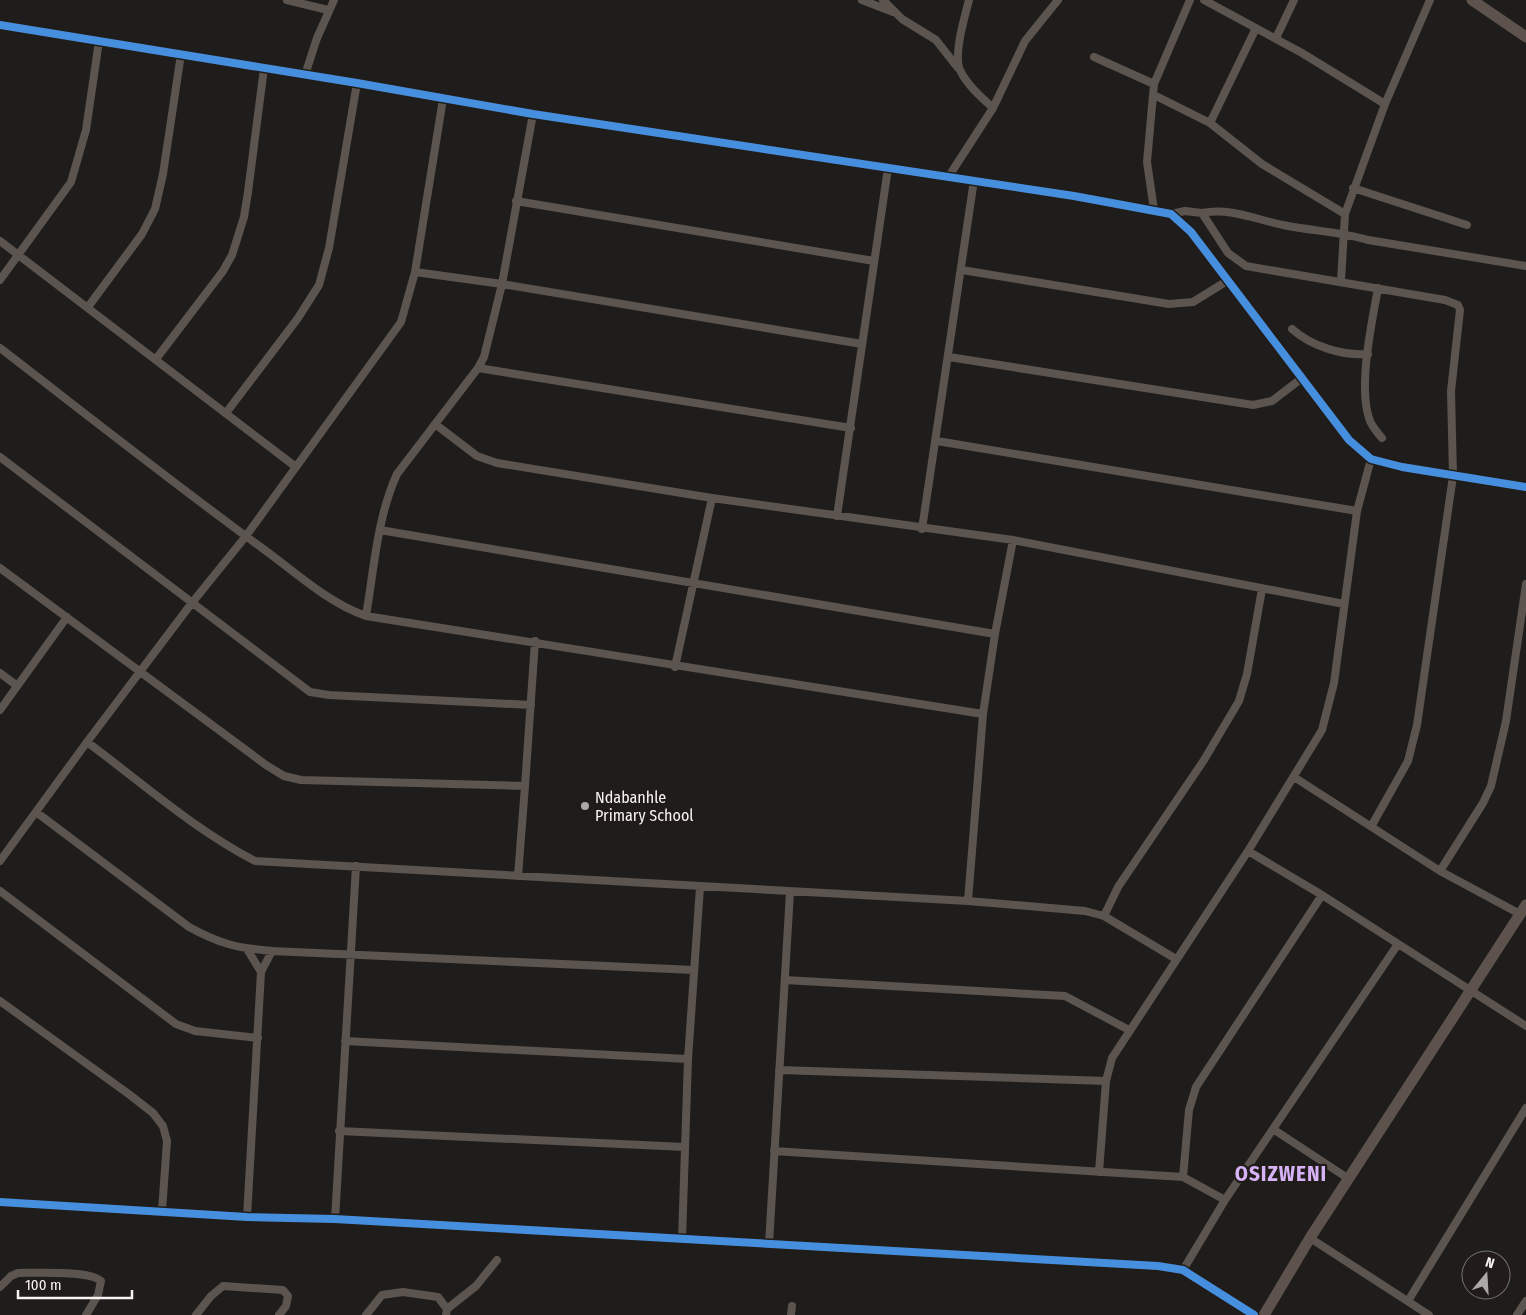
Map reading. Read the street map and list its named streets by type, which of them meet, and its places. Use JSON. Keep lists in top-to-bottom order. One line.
{"districts":["OSIZWENI"],"places":["Ndabanhle Primary School"],"scale_bar":"100 m","north":"top"}
